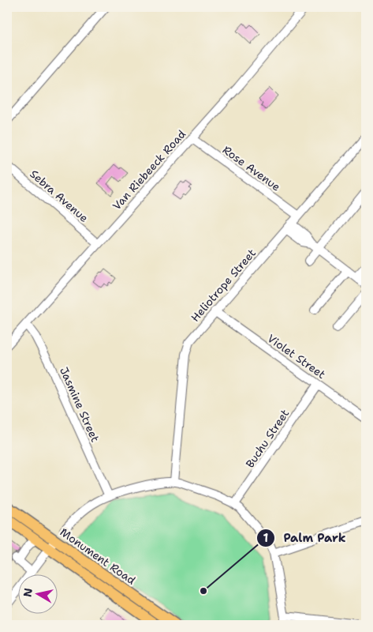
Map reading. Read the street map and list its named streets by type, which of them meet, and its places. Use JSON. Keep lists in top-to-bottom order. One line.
{"streets":{"main road":["Monument Road"],"street":["Rose Avenue","Van Riebeeck Road","Sebra Avenue","Heliotrope Street","Violet Street","Jasmine Street","Buchu Street"]},"crossings":[["Rose Avenue","Van Riebeeck Road"],["Rose Avenue","Heliotrope Street"],["Van Riebeeck Road","Sebra Avenue"],["Van Riebeeck Road","Jasmine Street"],["Heliotrope Street","Violet Street"],["Violet Street","Buchu Street"]],"places":["Palm Park"],"north":"left"}
